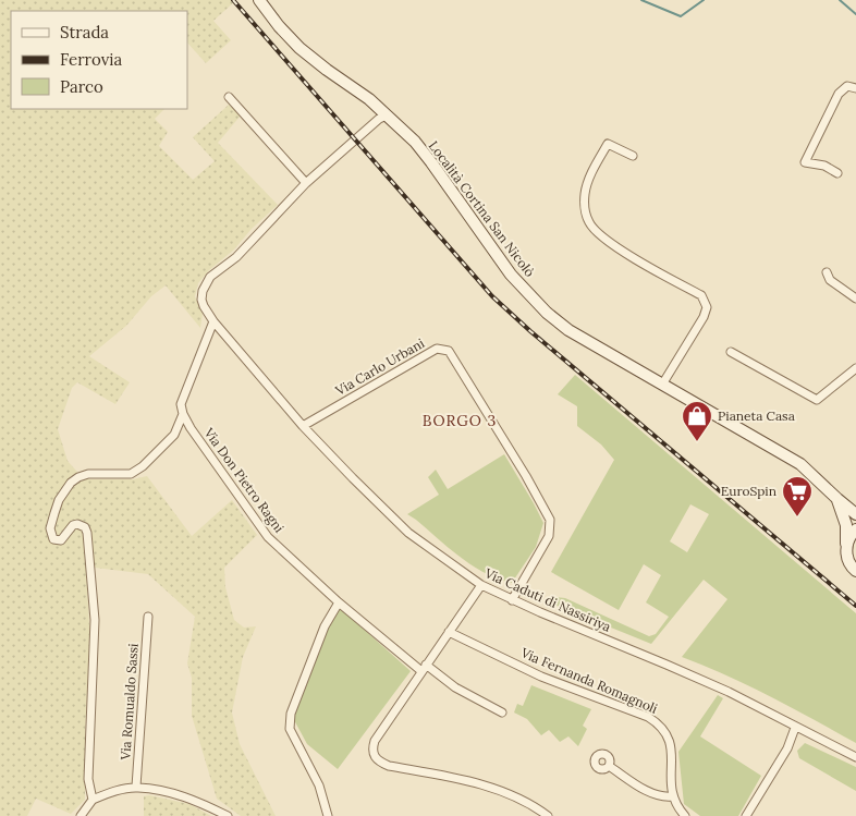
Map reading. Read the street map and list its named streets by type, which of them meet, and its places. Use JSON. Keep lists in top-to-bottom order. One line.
{"streets":{"main road":["Località Cortina San Nicolò"],"street":["Via Carlo Urbani","Via Don Pietro Ragni","Via Caduti di Nassiriya","Via Fernanda Romagnoli","Via Romualdo Sassi"]},"crossings":[["Località Cortina San Nicolò","Via Caduti di Nassiriya"],["Via Carlo Urbani","Via Caduti di Nassiriya"]],"districts":["BORGO 3"],"places":{"shop":["Pianeta Casa"],"supermarket":["EuroSpin"]},"legend":["Strada","Ferrovia","Parco"]}
